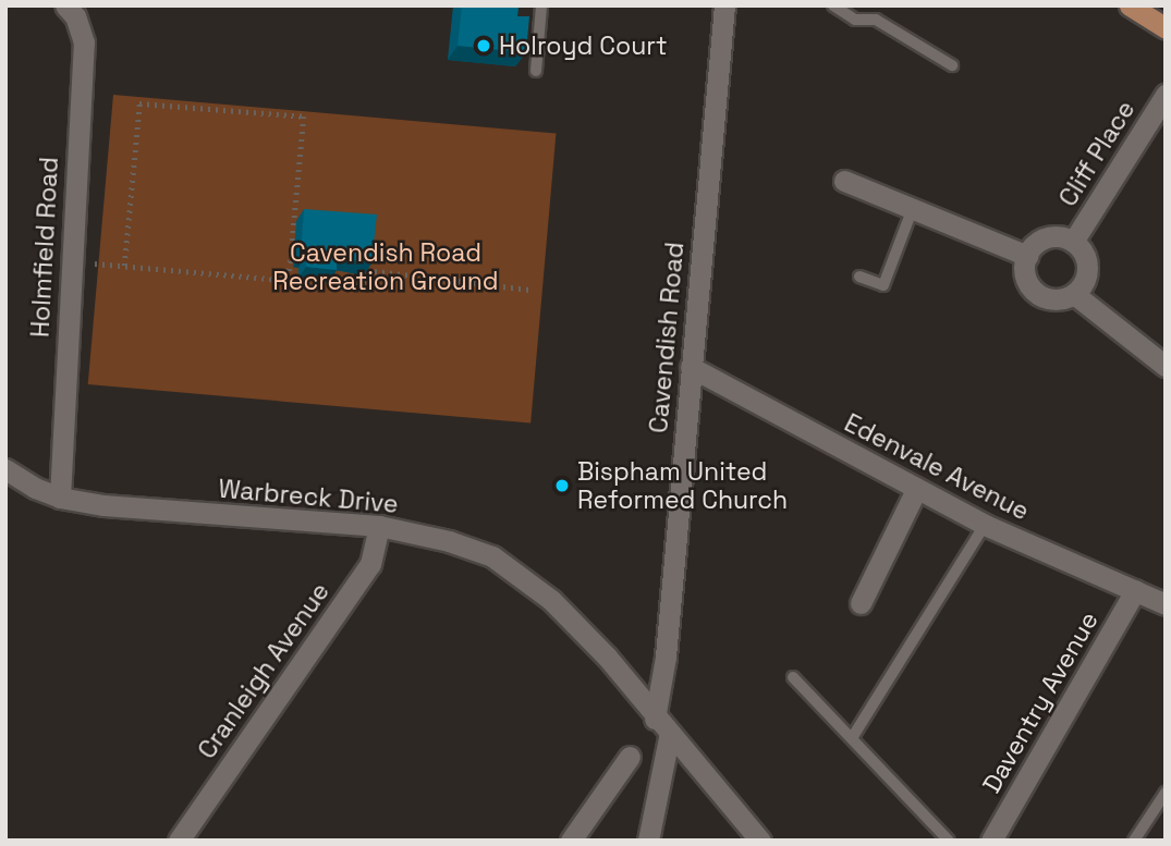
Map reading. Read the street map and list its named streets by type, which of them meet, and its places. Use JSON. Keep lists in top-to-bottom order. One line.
{"streets":{"street":["Cliff Place","Holmfield Road","Cavendish Road","Edenvale Avenue","Warbreck Drive","Cranleigh Avenue","Daventry Avenue"]},"crossings":[["Holmfield Road","Warbreck Drive"],["Cavendish Road","Edenvale Avenue"],["Cavendish Road","Warbreck Drive"],["Edenvale Avenue","Daventry Avenue"],["Warbreck Drive","Cranleigh Avenue"]],"parks":["Cavendish Road Recreation Ground"],"places":["Holroyd Court","Bispham United Reformed Church"]}
